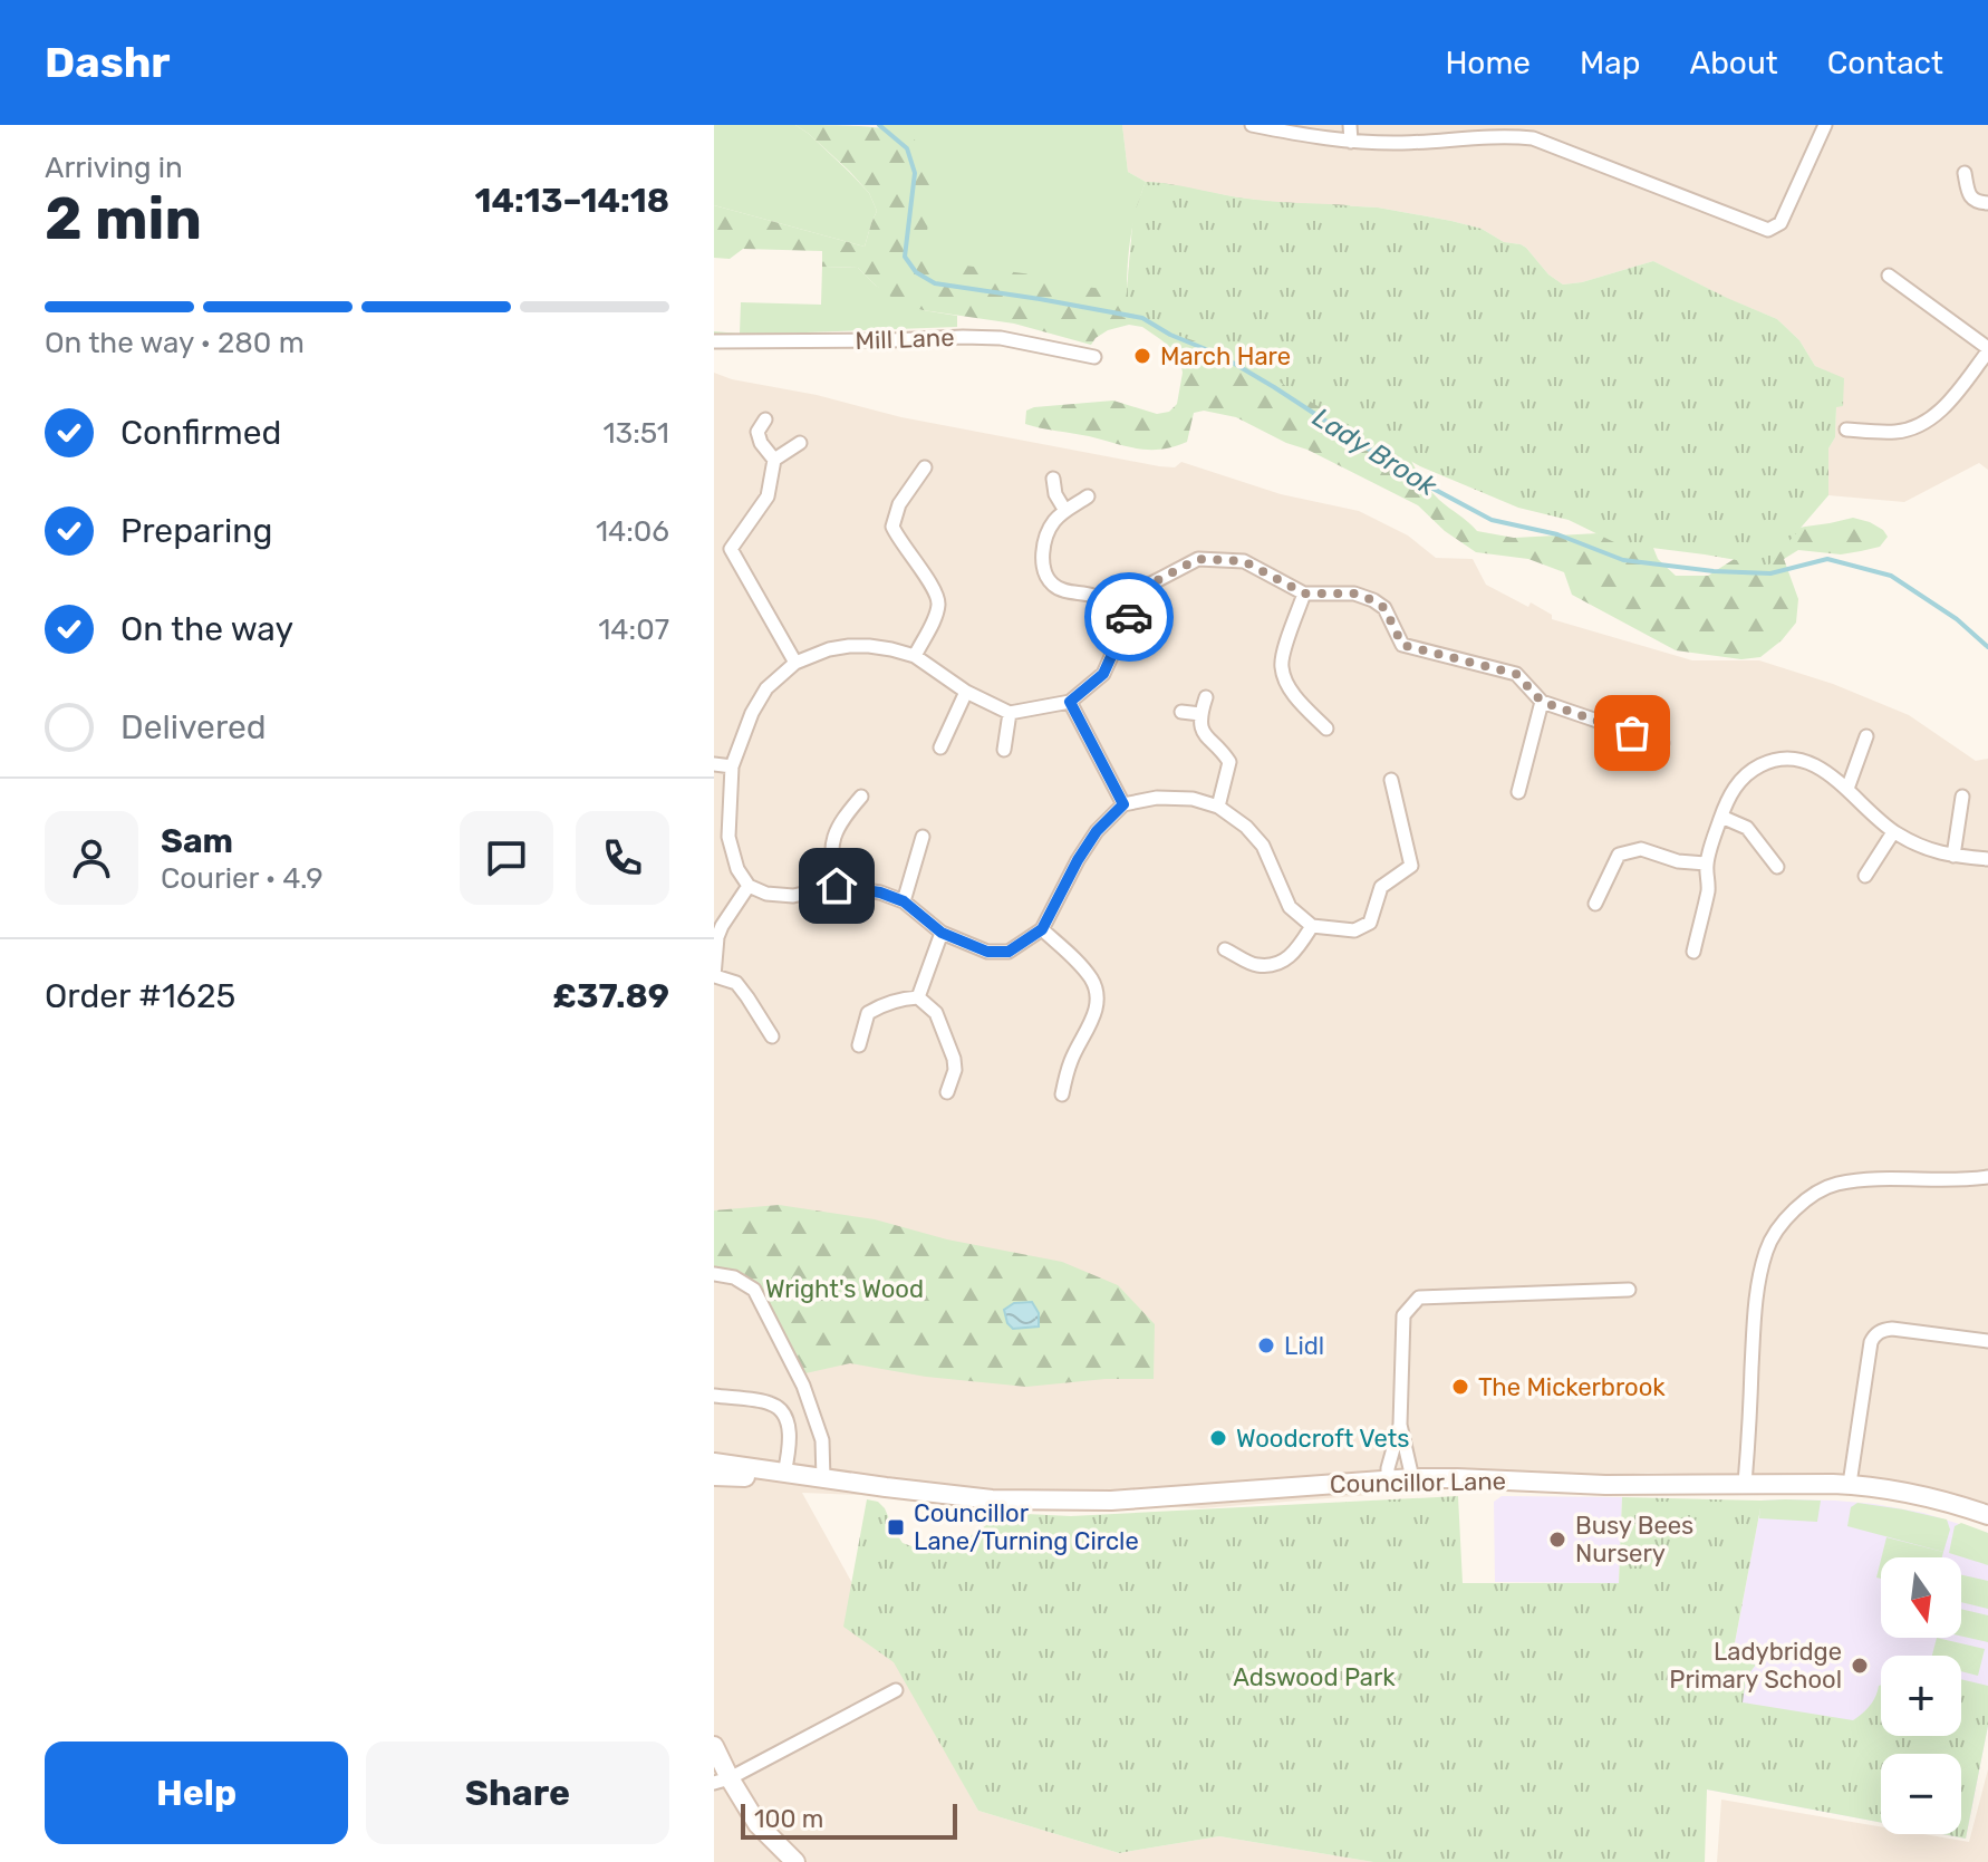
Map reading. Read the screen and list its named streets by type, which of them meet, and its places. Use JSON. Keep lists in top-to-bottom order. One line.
{"streets":{"street":["Mill Lane","Councillor Lane"]},"water":["Lady Brook"],"parks":["Wright's Wood","Adswood Park"],"places":{"other":["March Hare","Lidl","The Mickerbrook","Woodcroft Vets","Busy Bees Nursery","Ladybridge Primary School"],"transit":["Councillor Lane/Turning Circle"]},"scale_bar":"100 m","north":"bottom","page":{"header":"Dashr","nav":["Home","Map","About","Contact"],"heading":["2 min","Arriving in","14:13–14:18"],"panel":["Sam","Courier · 4.9","Order #1625","£37.89"],"bar":"On the way · 280 m","list":[["Confirmed","13:51"],["Preparing","14:06"],["On the way","14:07"],"Delivered"],"map_buttons":["+","−"],"buttons":["Help","Share"],"scale":"100 m"}}
